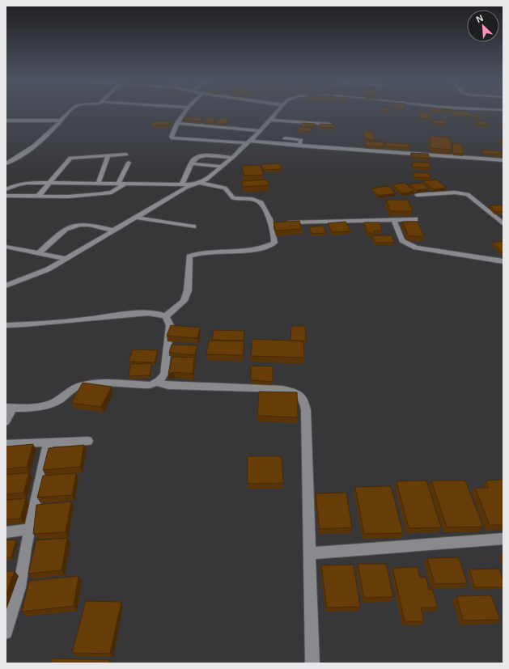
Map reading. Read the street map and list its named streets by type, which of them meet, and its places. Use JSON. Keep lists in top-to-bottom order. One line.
{"north":"top left"}
